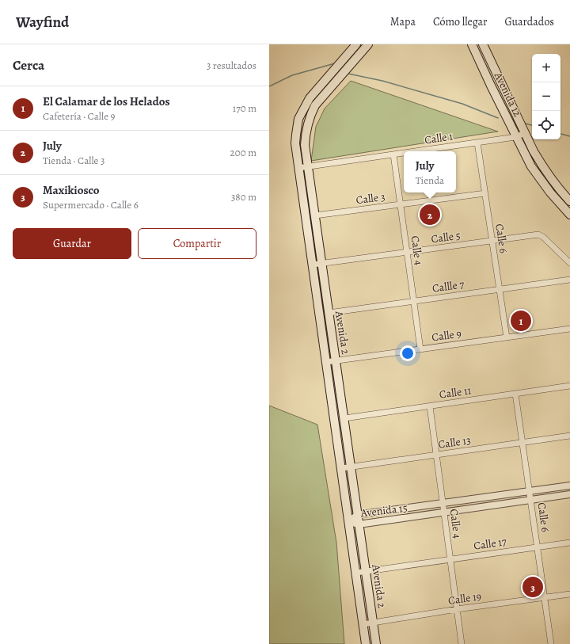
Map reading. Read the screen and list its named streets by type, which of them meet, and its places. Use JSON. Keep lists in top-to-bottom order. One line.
{"streets":{"main road":["Avenida 12","Avenida 2"],"street":["Calle 1","Calle 3","Calle 5","Calle 6","Calle 4","Callle 7","Calle 9","Calle 11","Calle 13","Avenida 15","Calle 17","Calle 19"]},"crossings":[["Avenida 12","Calle 1"],["Calle 1","Calle 6"],["Calle 1","Calle 4"],["Calle 1","Avenida 2"],["Calle 3","Calle 6"],["Calle 3","Calle 4"],["Calle 3","Avenida 2"],["Calle 5","Calle 6"],["Calle 5","Calle 4"],["Calle 5","Avenida 2"],["Calle 6","Callle 7"],["Calle 6","Calle 9"],["Calle 6","Calle 11"],["Calle 6","Calle 13"],["Calle 6","Avenida 15"],["Calle 6","Calle 17"],["Calle 6","Calle 19"],["Calle 4","Callle 7"],["Calle 4","Calle 9"],["Calle 4","Calle 11"],["Calle 4","Calle 13"],["Calle 4","Avenida 15"],["Calle 4","Calle 17"],["Calle 4","Calle 19"],["Callle 7","Avenida 2"],["Avenida 2","Calle 9"],["Avenida 2","Calle 11"],["Avenida 2","Calle 13"],["Avenida 2","Avenida 15"],["Avenida 2","Calle 17"],["Avenida 2","Calle 19"]],"page":{"header":"Wayfind","nav":["Mapa","Cómo llegar","Guardados"],"heading":["Cerca","3 resultados"],"map_buttons":["+","−"],"list":[{"mark":"1","name":"El Calamar de los Helados","note":"Cafetería · Calle 9","value":"170 m"},{"mark":"2","name":"July","note":"Tienda · Calle 3","value":"200 m"},{"mark":"3","name":"Maxikiosco","note":"Supermercado · Calle 6","value":"380 m"}],"popup":["July","Tienda"],"pins":["2","1","3"],"buttons":["Guardar","Compartir"]}}
